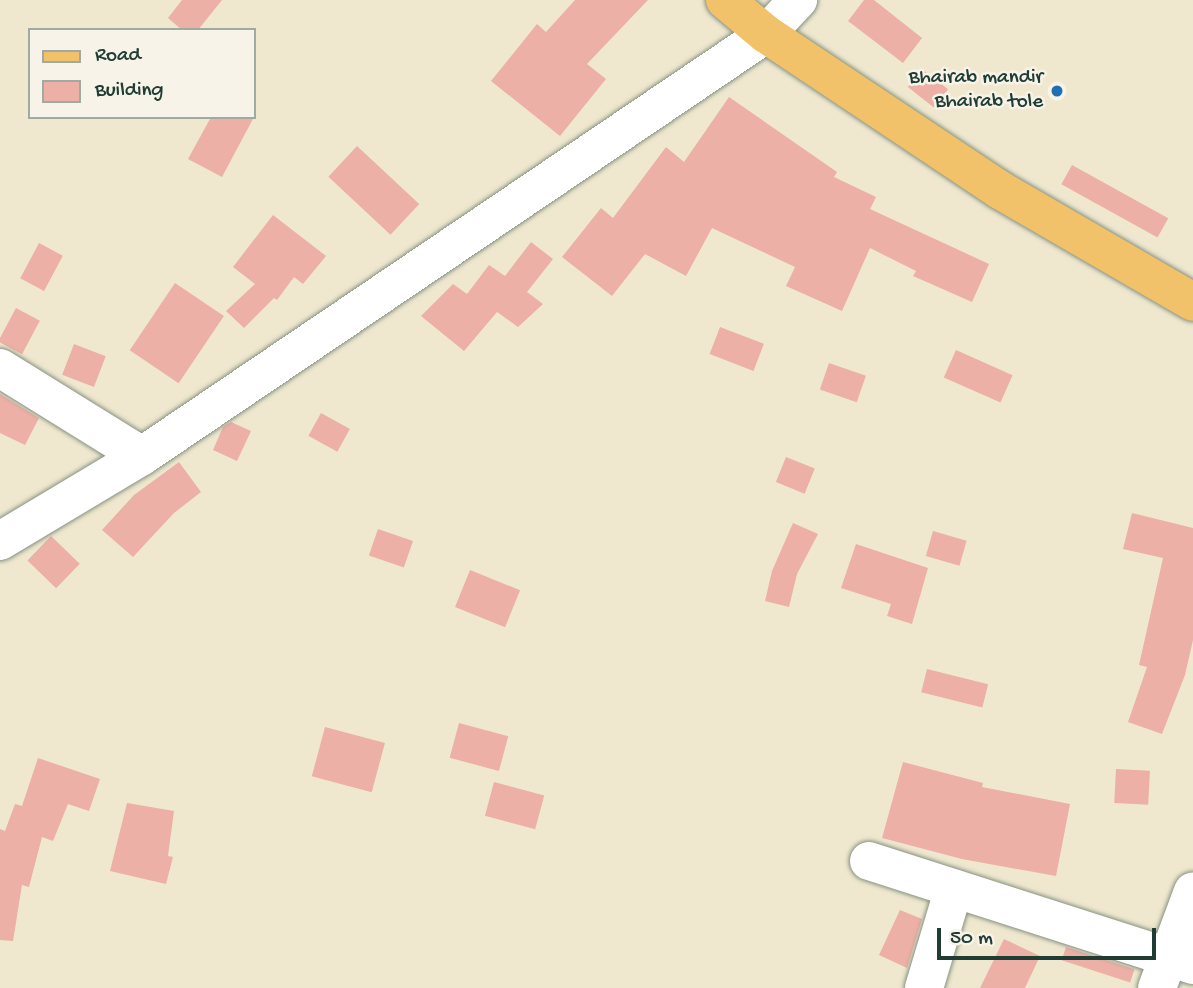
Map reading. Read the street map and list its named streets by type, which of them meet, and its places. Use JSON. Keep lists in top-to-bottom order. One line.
{"places":["Bhairab mandir Bhairab tole"],"legend":["Road","Building"],"scale_bar":"50 m"}
